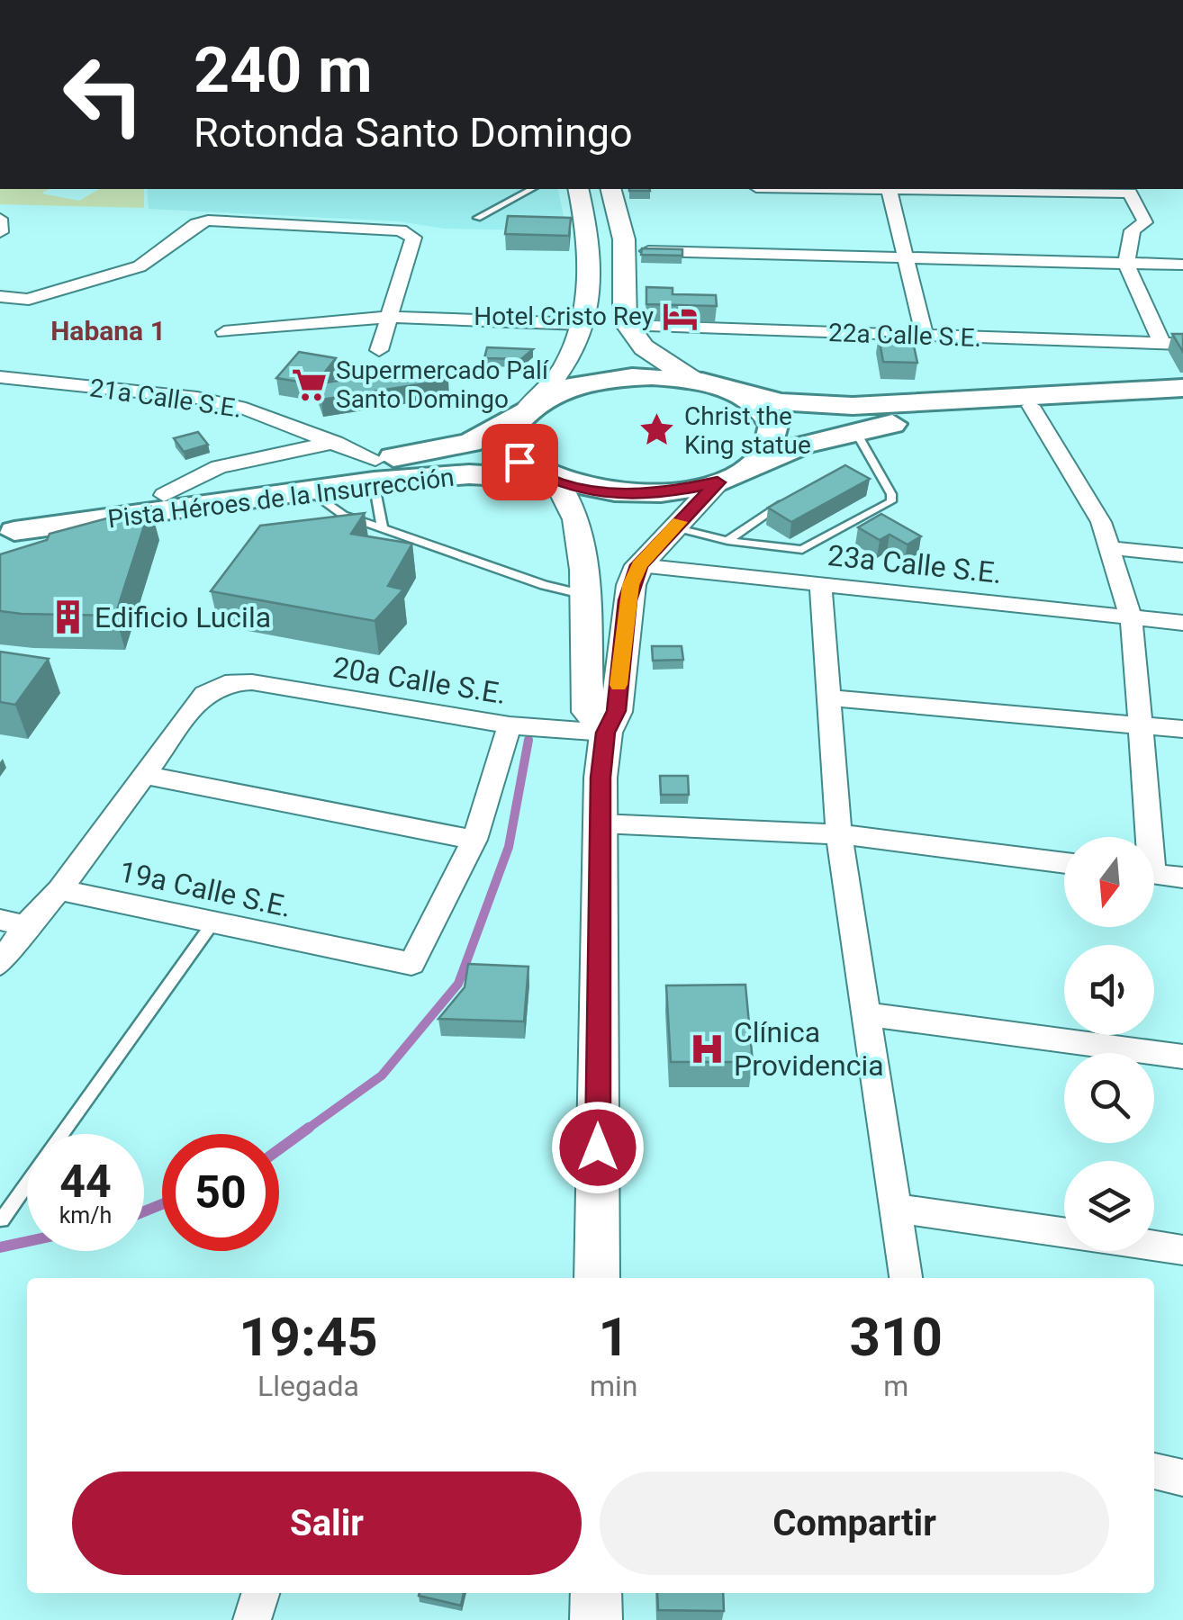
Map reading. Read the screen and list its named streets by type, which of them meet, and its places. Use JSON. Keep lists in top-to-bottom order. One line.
{"streets":{"main road":["Pista Héroes de la Insurrección"],"street":["22a Calle S.E.","21a Calle S.E.","23a Calle S.E.","20a Calle S.E.","19a Calle S.E."]},"crossings":[["21a Calle S.E.","Pista Héroes de la Insurrección"]],"districts":["Habana 1"],"places":{"hotel":["Hotel Cristo Rey"],"supermarket":["Supermercado Palí Santo Domingo"],"place":["Christ the King statue"],"building":["Edificio Lucila"],"hospital":["Clínica Providencia"]},"north":"bottom","page":{"turn":["240 m","Rotonda Santo Domingo"],"speed":"44 km/h","limit":"50","eta":["19:45","Llegada","1","min","310","m"],"buttons":["Salir","Compartir"]}}
